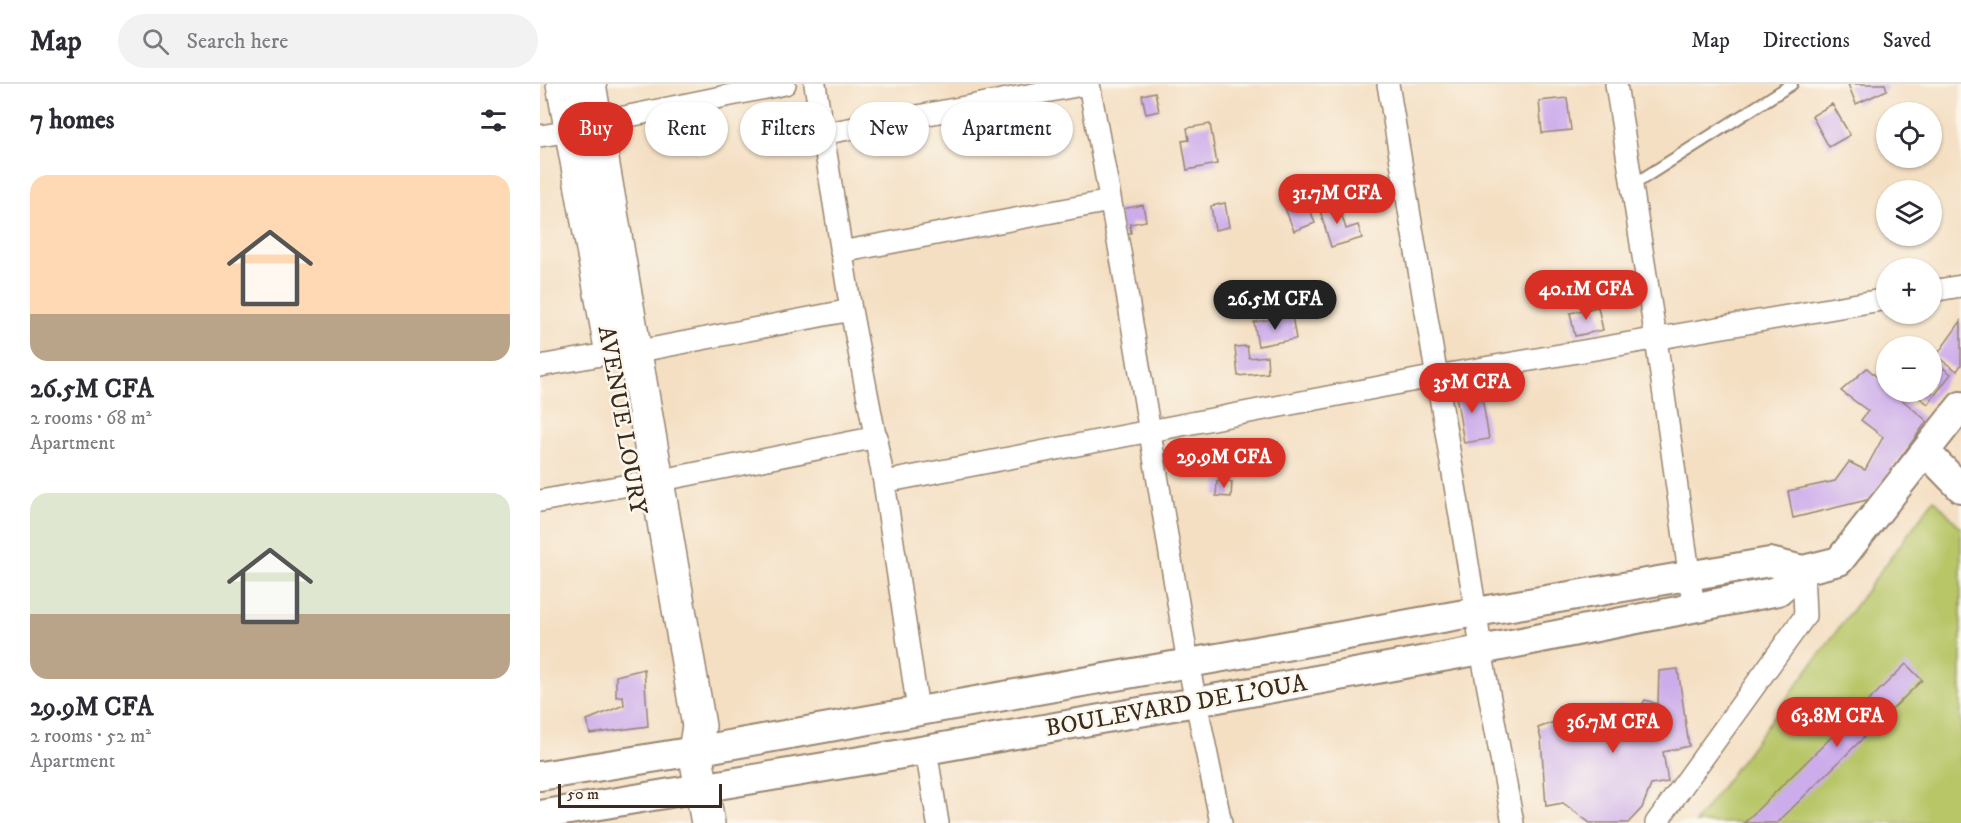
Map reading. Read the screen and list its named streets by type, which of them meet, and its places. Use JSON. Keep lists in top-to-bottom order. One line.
{"streets":{"main road":["AVENUE LOURY","BOULEVARD DE L'OUA"]},"crossings":[["AVENUE LOURY","BOULEVARD DE L'OUA"]],"scale_bar":"50 m","page":{"header":"Map","search":"Search here","nav":["Map","Directions","Saved"],"heading":"7 homes","map_buttons":["+","−"],"chip":["Buy","Rent","Filters","New","Apartment"],"list":[{"name":"26.5M CFA","note":"2 rooms · 68 m² · Apartment"},{"name":"29.9M CFA","note":"2 rooms · 52 m² · Apartment"}],"price":["31.7M CFA","40.1M CFA","26.5M CFA","35M CFA","29.9M CFA","63.8M CFA","36.7M CFA"],"scale":"50 m"}}
